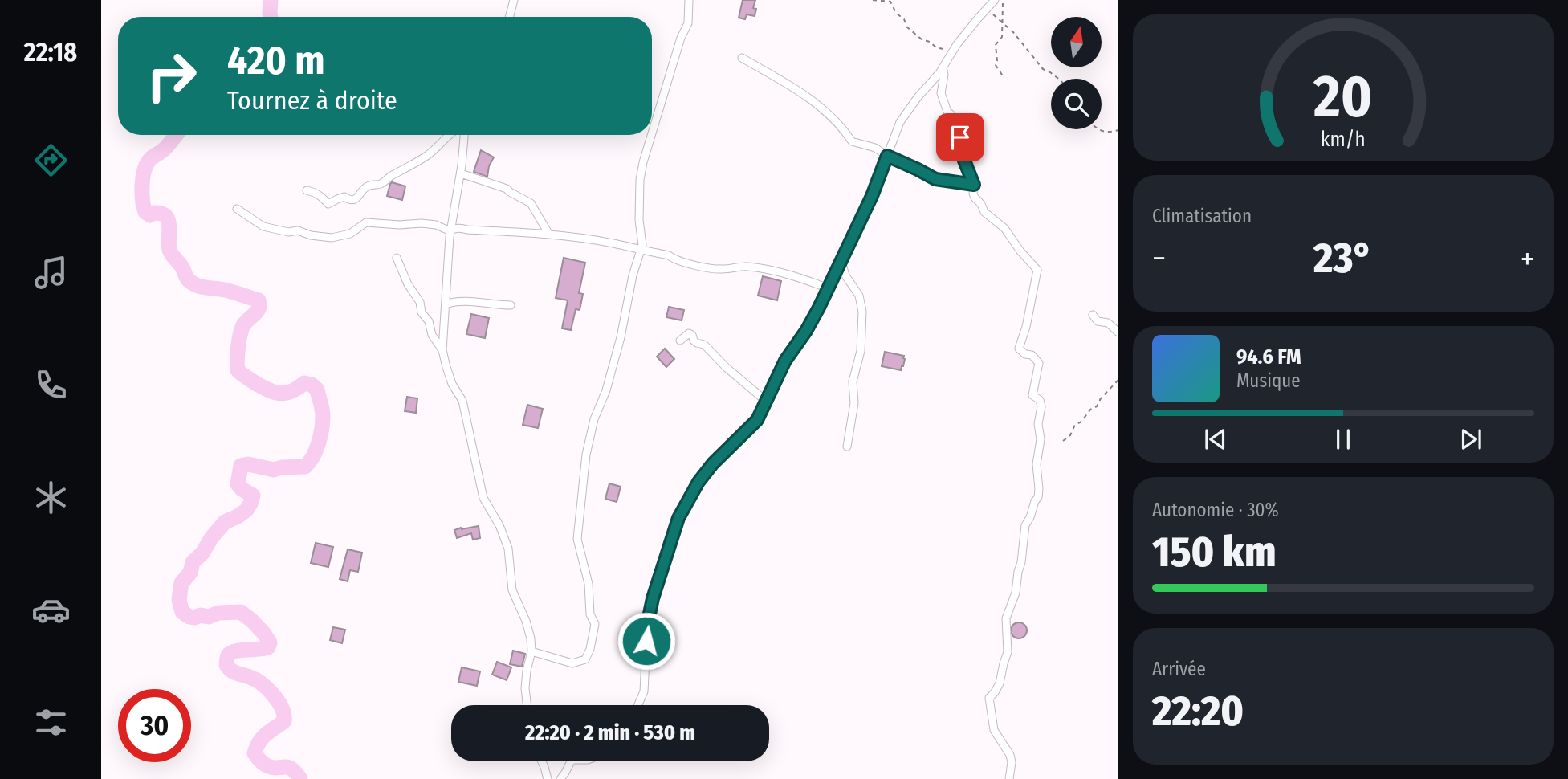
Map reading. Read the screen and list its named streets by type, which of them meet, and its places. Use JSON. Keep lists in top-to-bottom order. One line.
{"north":"top","page":{"tabs":"22:18","turn":["420 m","Tournez à droite"],"tile":["Climatisation",["Autonomie · 30%","150 km"],["Arrivée","22:20"]],"heat":["−","23°","+"],"song":["94.6 FM","Musique"],"limit":"30","trip":"22:20 · 2 min · 530 m","gauge":["20","km/h"]}}
